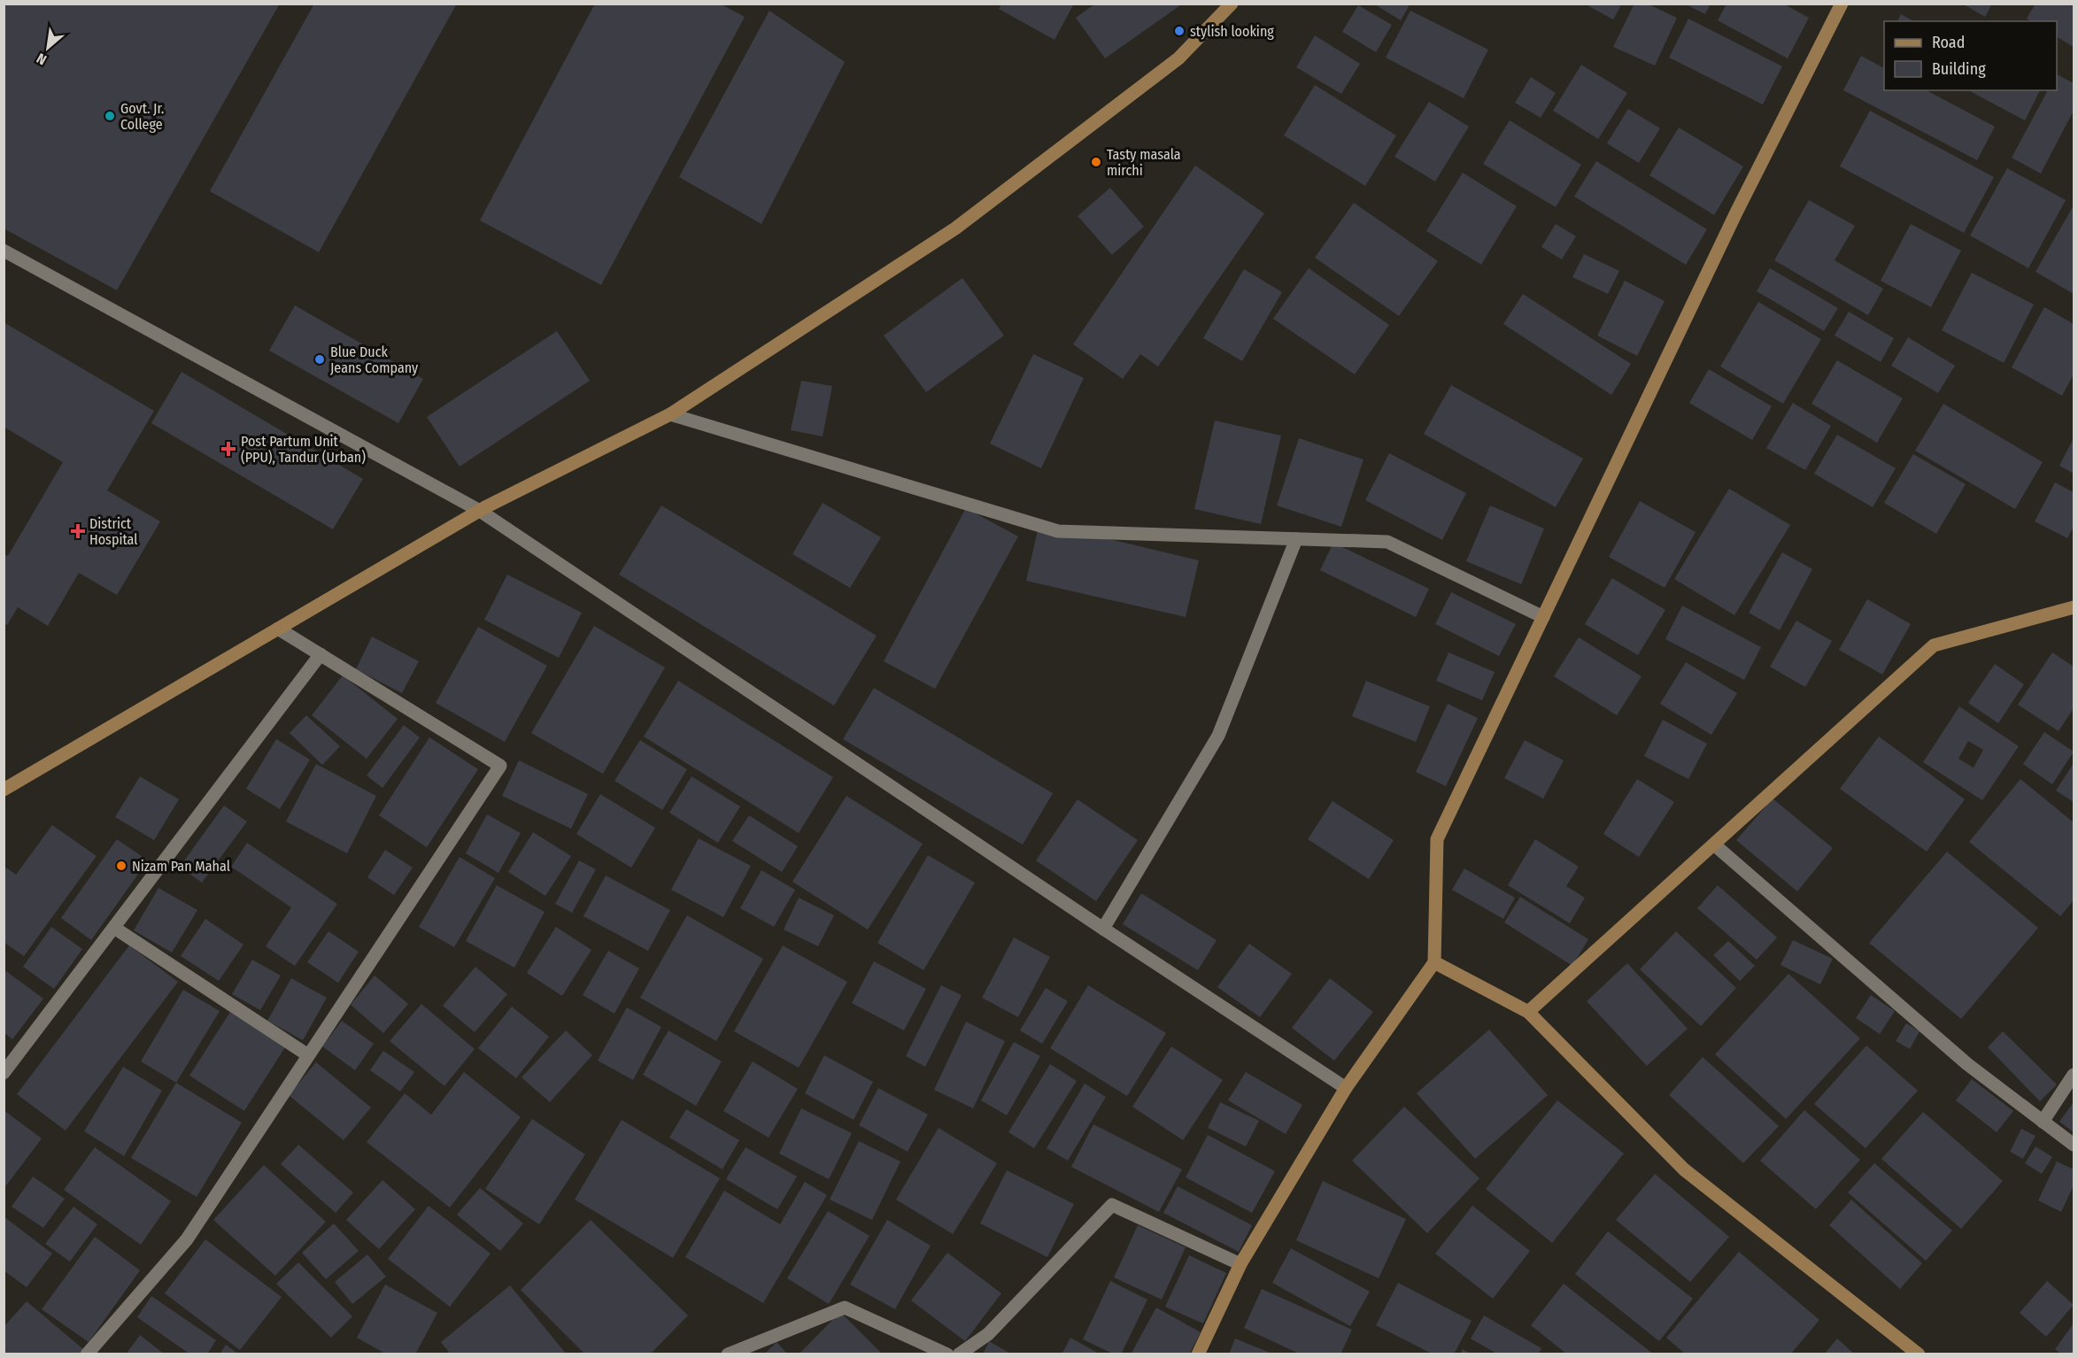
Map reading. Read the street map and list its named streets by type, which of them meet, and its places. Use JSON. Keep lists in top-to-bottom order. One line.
{"places":{"other":["stylish looking","Govt. Jr. College","Tasty masala mirchi","Blue Duck Jeans Company","Nizam Pan Mahal"],"health":["Post Partum Unit (PPU), Tandur (Urban)","District Hospital"]},"legend":["Road","Building"],"north":"bottom left"}
